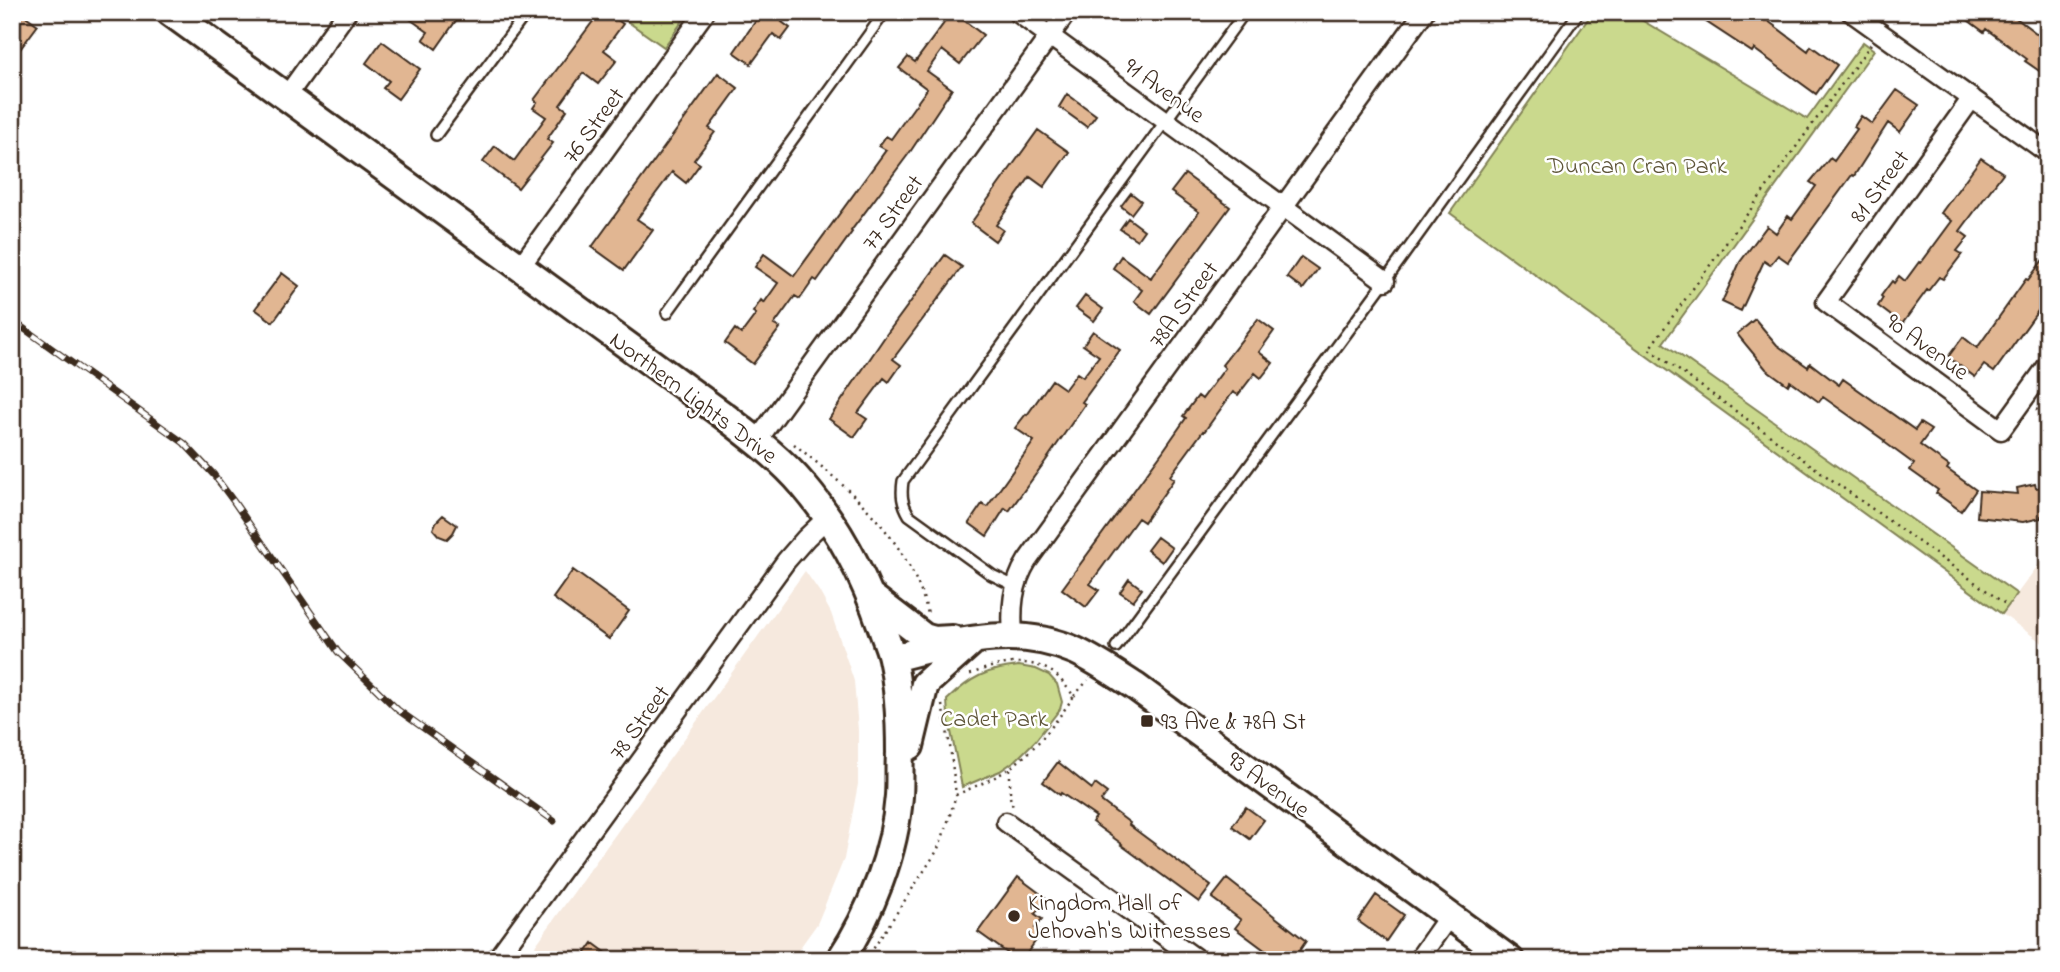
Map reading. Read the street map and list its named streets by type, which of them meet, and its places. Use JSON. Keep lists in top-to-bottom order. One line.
{"streets":{"main road":["Northern Lights Drive","93 Avenue"],"street":["91 Avenue","76 Street","81 Street","77 Street","78A Street","90 Avenue","78 Street"]},"crossings":[["91 Avenue","77 Street"],["91 Avenue","78A Street"],["76 Street","Northern Lights Drive"],["81 Street","90 Avenue"],["77 Street","Northern Lights Drive"],["78A Street","93 Avenue"],["Northern Lights Drive","78 Street"],["Northern Lights Drive","93 Avenue"]],"parks":["Duncan Cran Park","Cadet Park"],"places":{"transit":["93 Ave & 78A St"],"other":["Kingdom Hall of Jehovah's Witnesses"]}}
